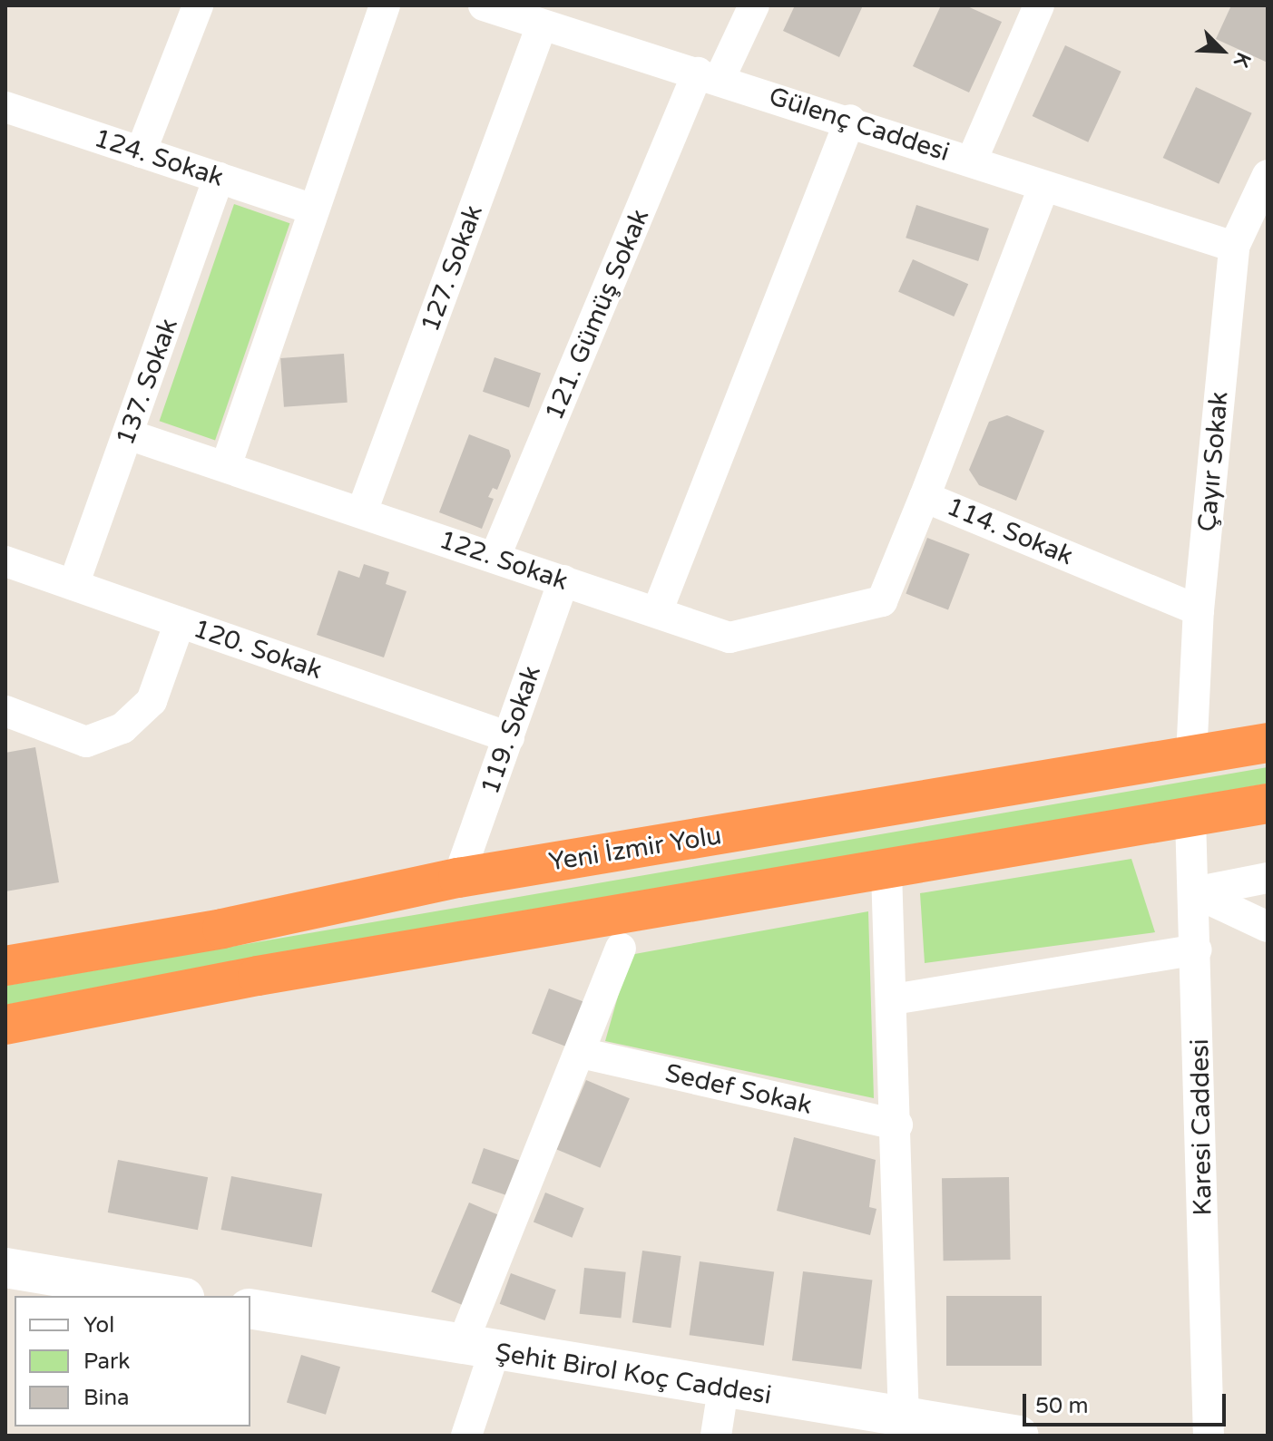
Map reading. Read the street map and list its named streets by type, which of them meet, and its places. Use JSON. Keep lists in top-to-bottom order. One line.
{"streets":{"highway":["Yeni İzmir Yolu"],"main road":["Şehit Birol Koç Caddesi"],"street":["Gülenç Caddesi","124. Sokak","127. Sokak","121. Gümüş Sokak","137. Sokak","Çayır Sokak","114. Sokak","122. Sokak","120. Sokak","119. Sokak","Sedef Sokak","Karesi Caddesi"]},"crossings":[["Gülenç Caddesi","127. Sokak"],["Gülenç Caddesi","121. Gümüş Sokak"],["Gülenç Caddesi","Çayır Sokak"],["124. Sokak","137. Sokak"],["127. Sokak","122. Sokak"],["121. Gümüş Sokak","122. Sokak"],["137. Sokak","122. Sokak"],["137. Sokak","120. Sokak"],["Çayır Sokak","114. Sokak"],["Çayır Sokak","Yeni İzmir Yolu"],["114. Sokak","122. Sokak"],["122. Sokak","119. Sokak"],["120. Sokak","119. Sokak"],["119. Sokak","Yeni İzmir Yolu"]],"legend":["Yol","Park","Bina"],"scale_bar":"50 m","north":"bottom right"}
